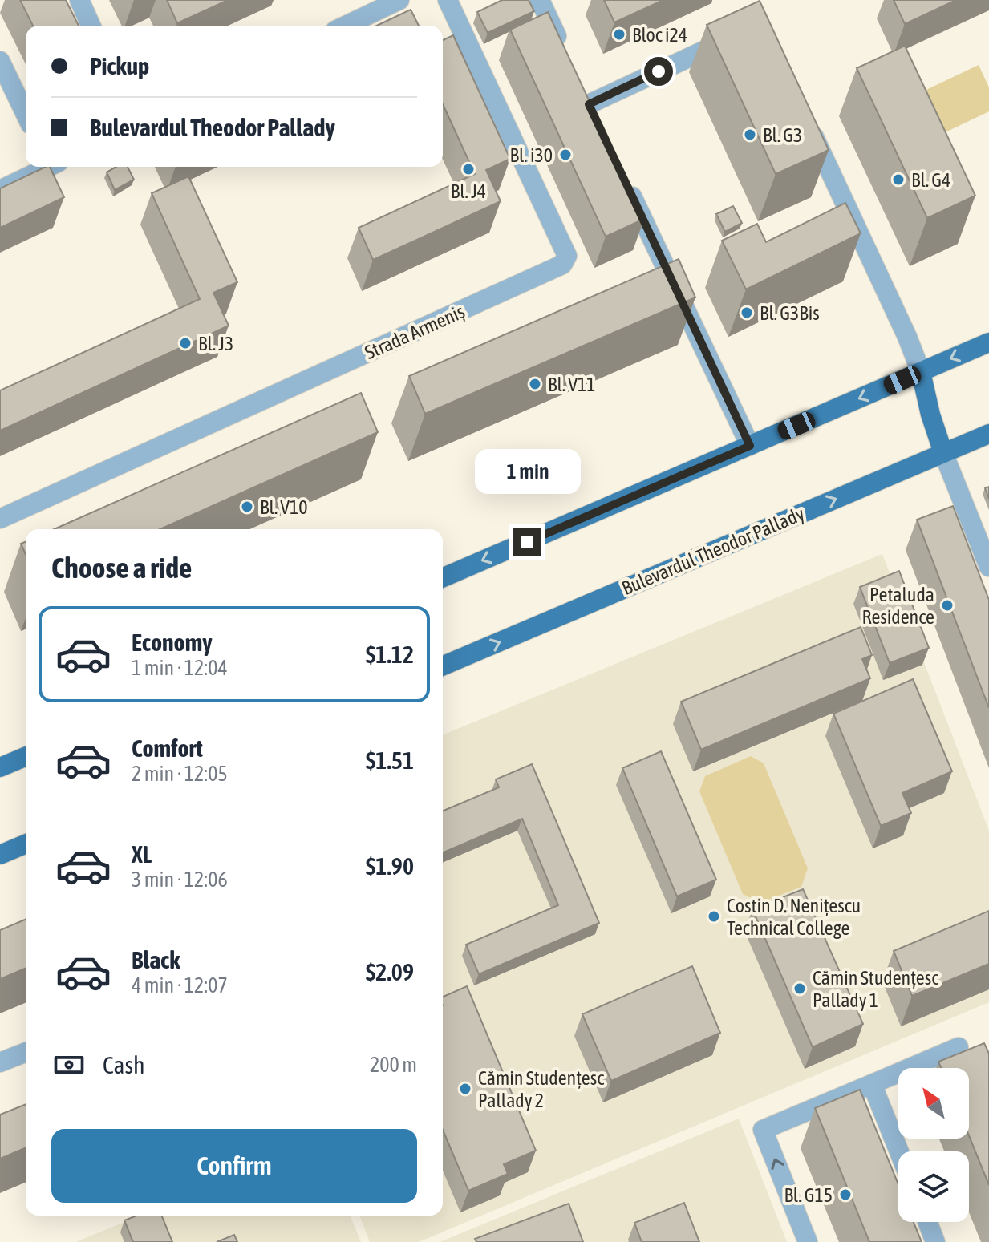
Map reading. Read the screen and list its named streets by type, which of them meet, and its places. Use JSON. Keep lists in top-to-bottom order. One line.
{"streets":{"main road":["Bulevardul Theodor Pallady"],"street":["Strada Armeniș"]},"places":["Bloc i24","Bl. G3","Bl. i30","Bl. J4","Bl. G4","Bl. G3Bis","Bl. J3","Bl. V11","Bl. V10","Petaluda Residence","Costin D. Nenițescu Technical College","Cămin Studențesc Pallady 1","Cămin Studențesc Pallady 2","Bl. G15"],"north":"top left","page":{"banner":["Pickup","Bulevardul Theodor Pallady"],"bubble":"1 min","heading":"Choose a ride","list":[{"name":"Economy","note":"1 min · 12:04","value":"$1.12"},{"name":"Comfort","note":"2 min · 12:05","value":"$1.51"},{"name":"XL","note":"3 min · 12:06","value":"$1.90"},{"name":"Black","note":"4 min · 12:07","value":"$2.09"}],"pay":["Cash","200 m"],"buttons":"Confirm"}}
